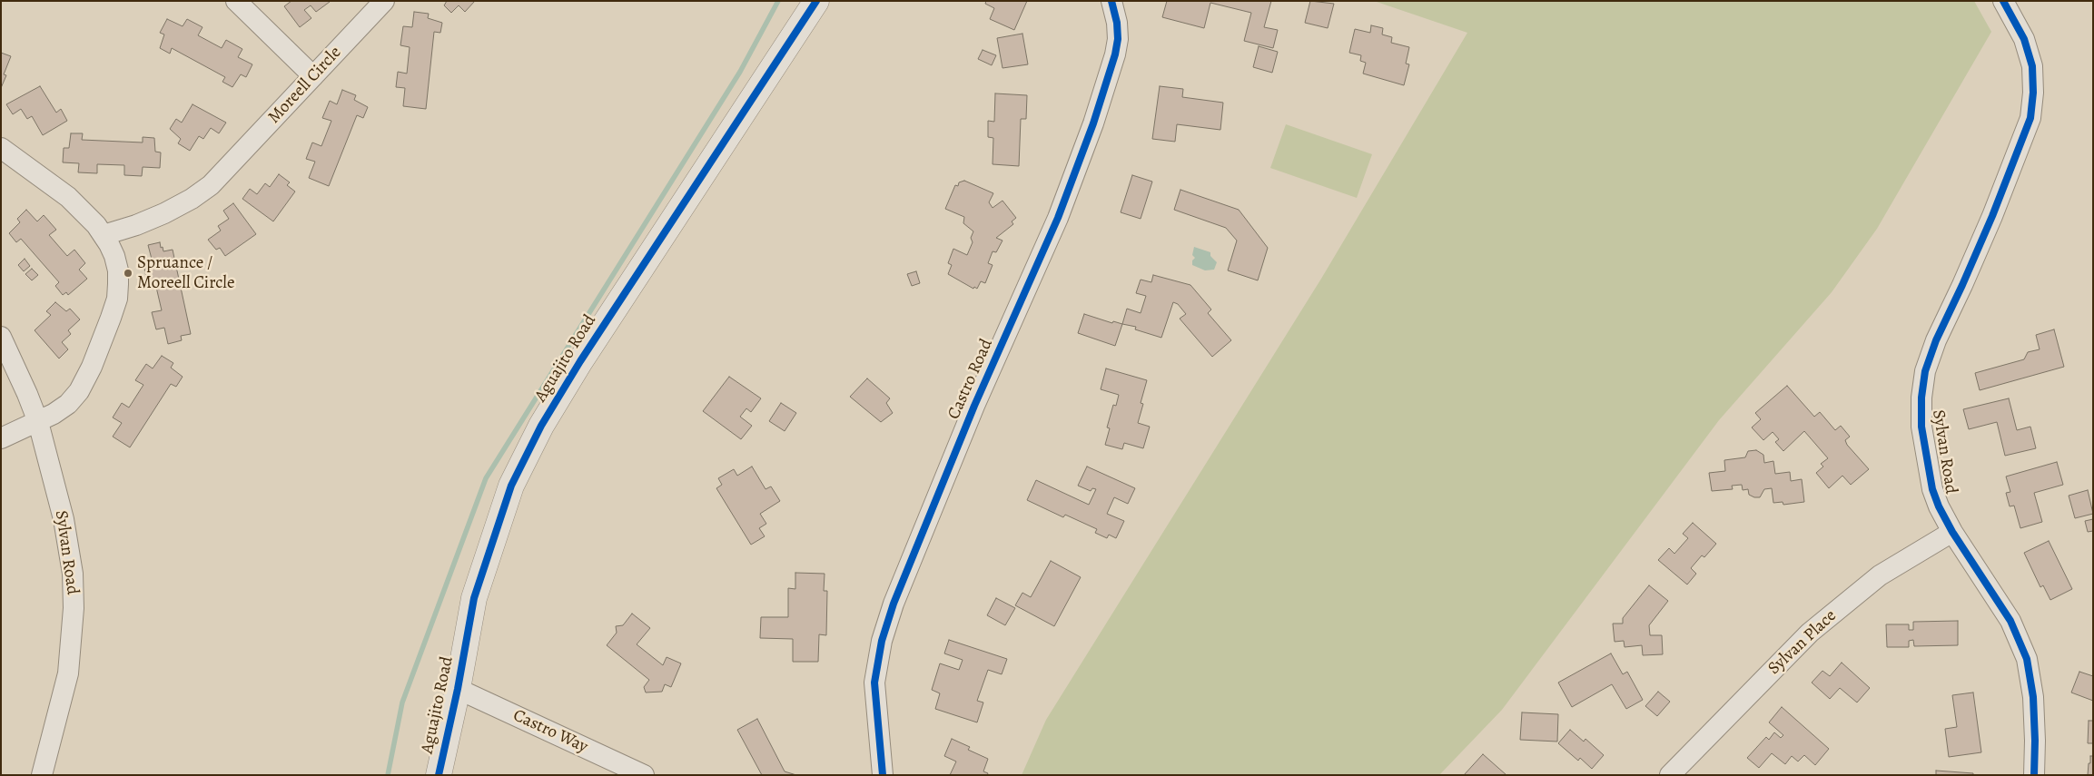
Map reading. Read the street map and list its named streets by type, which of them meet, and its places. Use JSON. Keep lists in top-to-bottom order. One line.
{"streets":{"street":["Moreell Circle","Aguajito Road","Castro Road","Sylvan Road","Sylvan Place","Castro Way"]},"crossings":[["Aguajito Road","Castro Way"],["Sylvan Road","Sylvan Place"]],"places":["Spruance / Moreell Circle"]}
